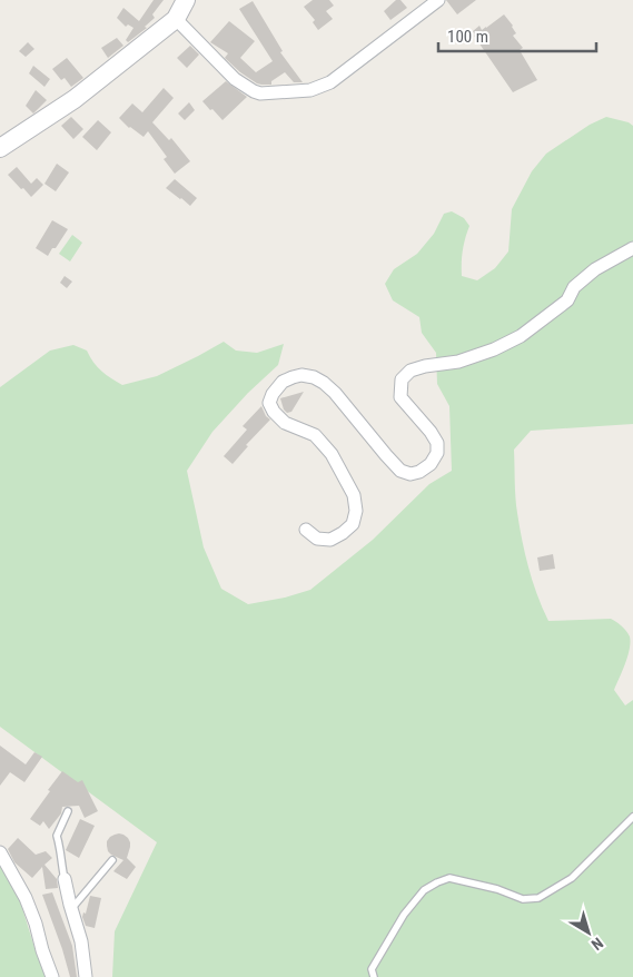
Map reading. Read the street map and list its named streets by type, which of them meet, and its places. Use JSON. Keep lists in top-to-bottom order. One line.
{"scale_bar":"100 m","north":"bottom right"}
